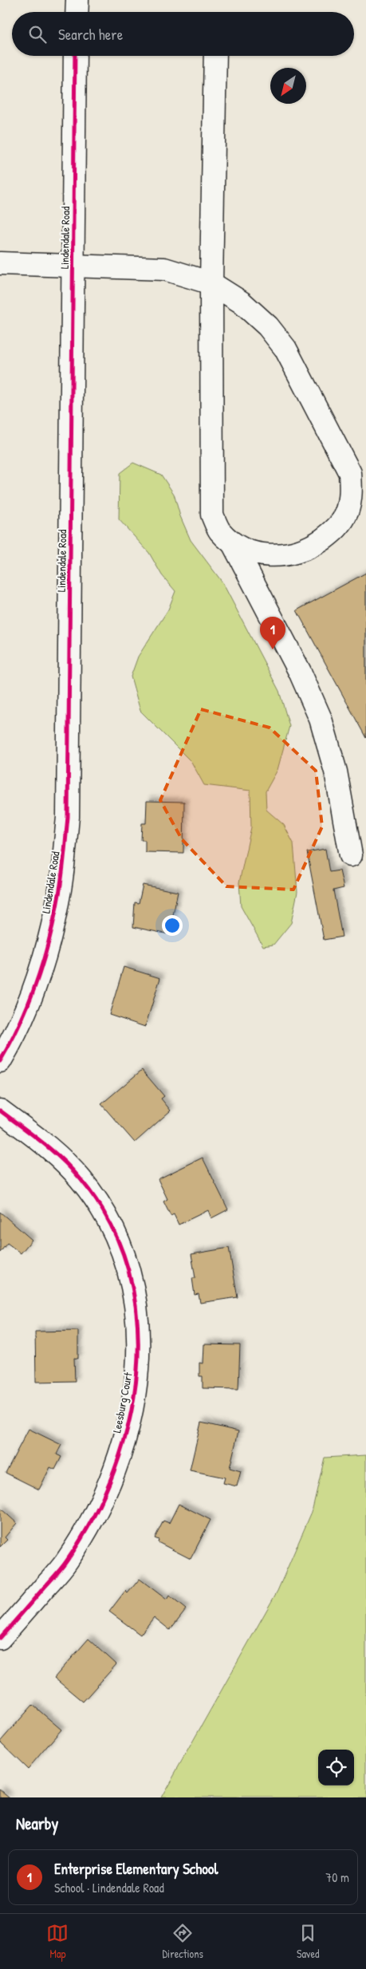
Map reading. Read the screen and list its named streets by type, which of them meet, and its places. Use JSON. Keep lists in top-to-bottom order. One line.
{"streets":{"street":["Lindendale Road","Leesburg Court"]},"north":"bottom left","page":{"search":"Search here","pins":"1","heading":"Nearby","list":[{"mark":"1","name":"Enterprise Elementary School","note":"School · Lindendale Road","value":"70 m"}],"nav":["Map","Directions","Saved"]}}
